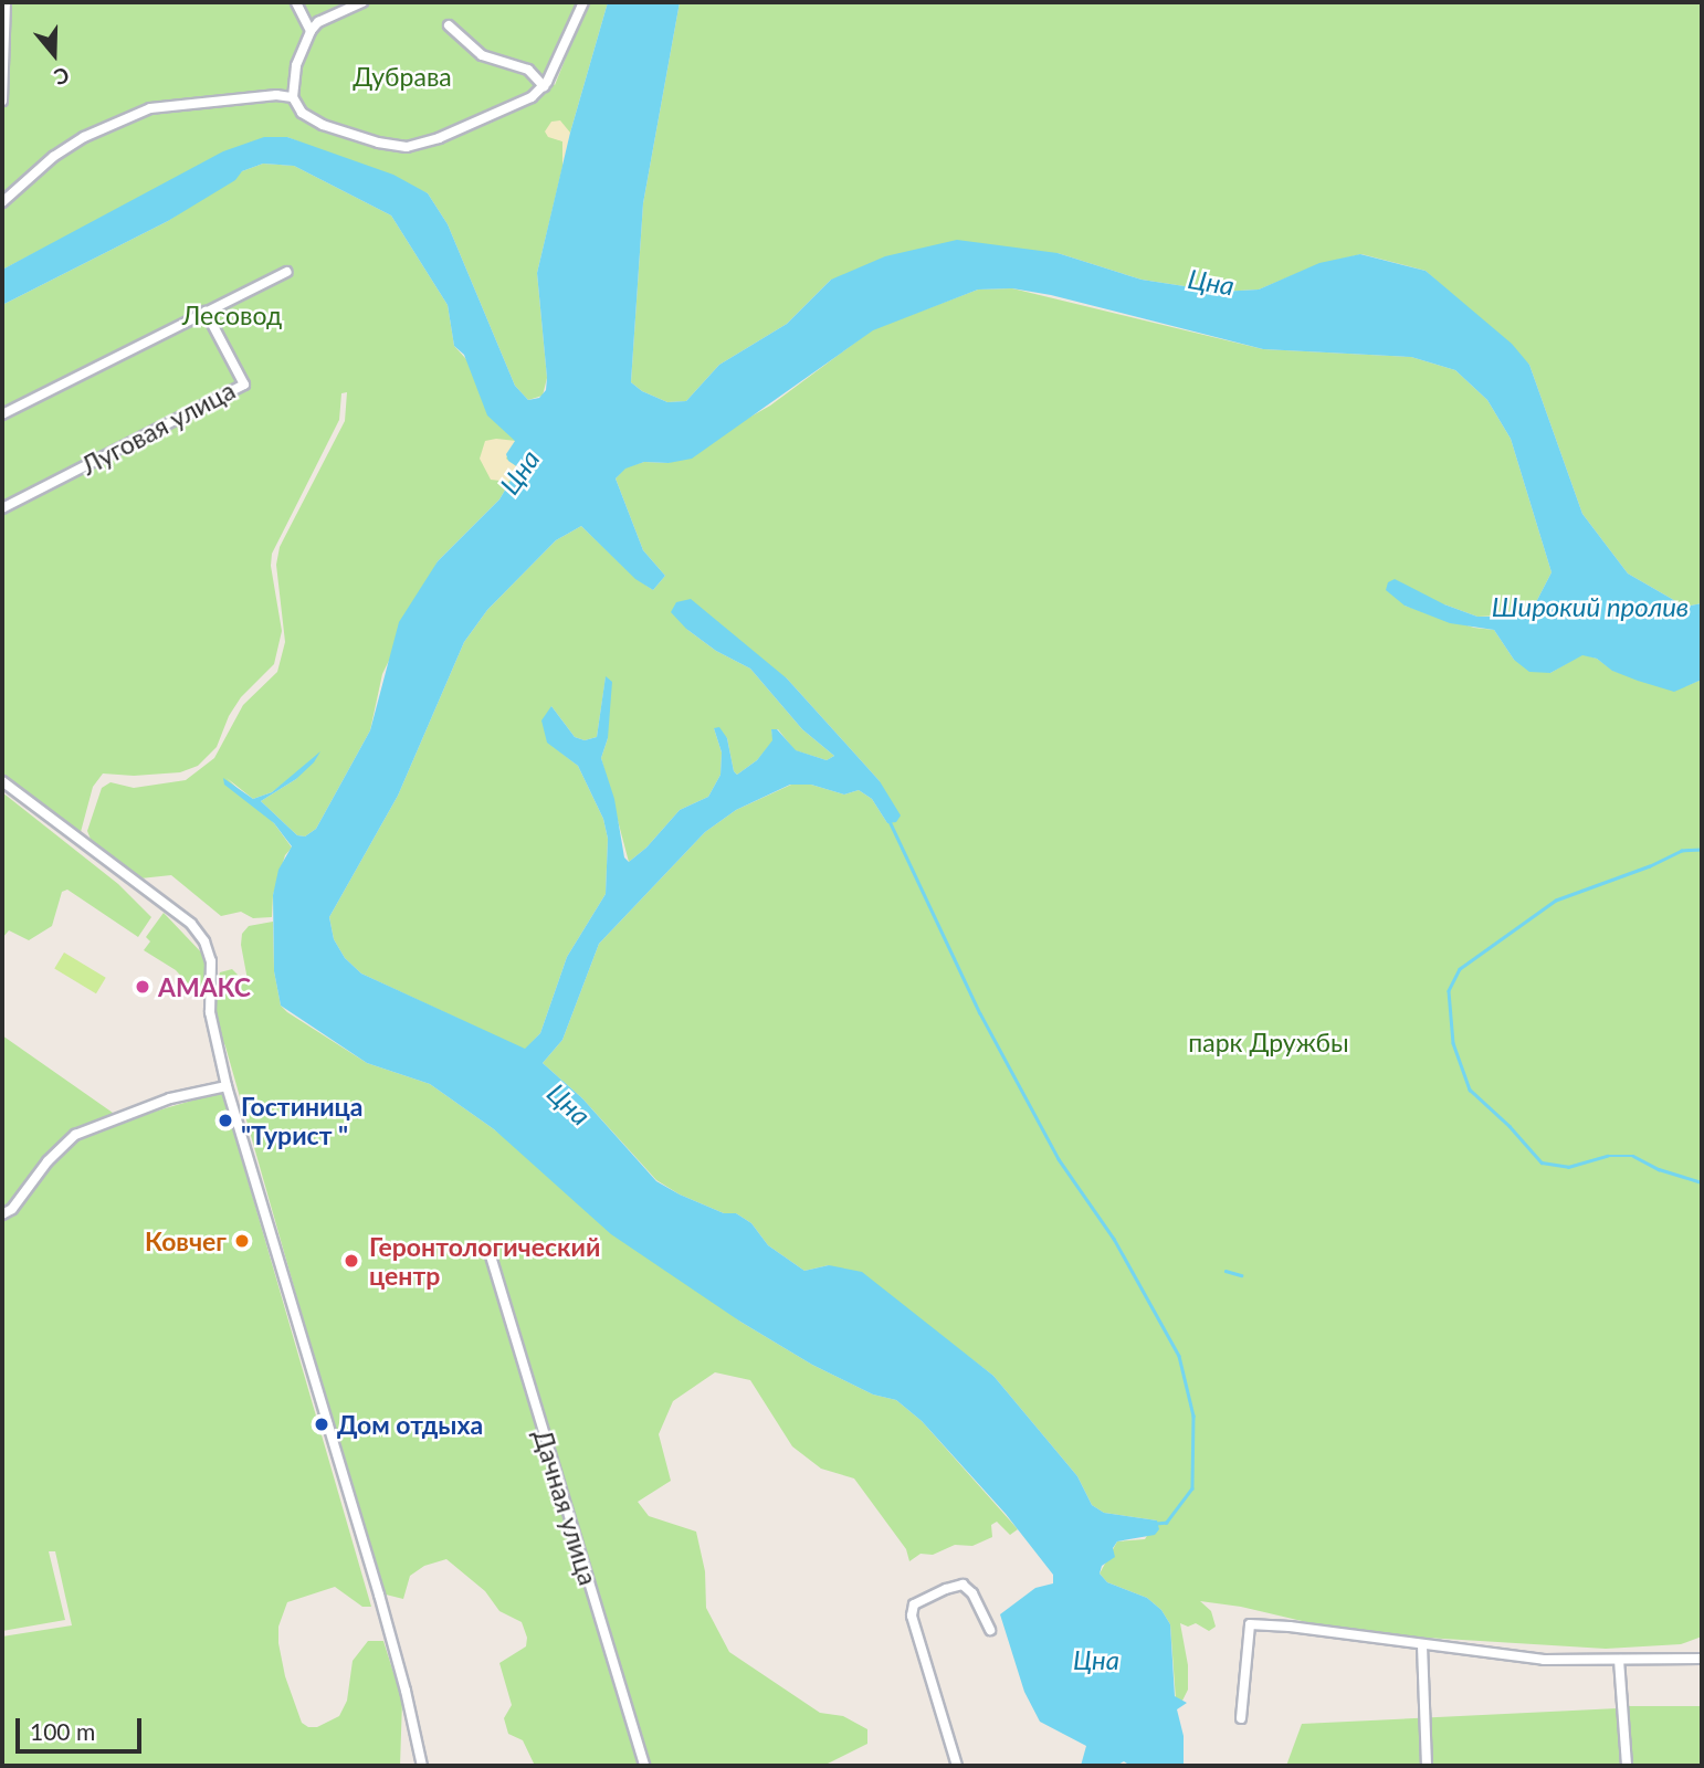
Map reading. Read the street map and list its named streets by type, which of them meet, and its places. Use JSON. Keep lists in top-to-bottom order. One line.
{"streets":{"street":["Луговая улица","Дачная улица"]},"water":["Цна","Широкий пролив"],"parks":["Дубрава","Лесовод","парк Дружбы"],"places":["АМАКС","Гостиница \"Турист \"","Ковчег","Геронтологический центр","Дом отдыха"],"scale_bar":"100 m","north":"bottom"}
